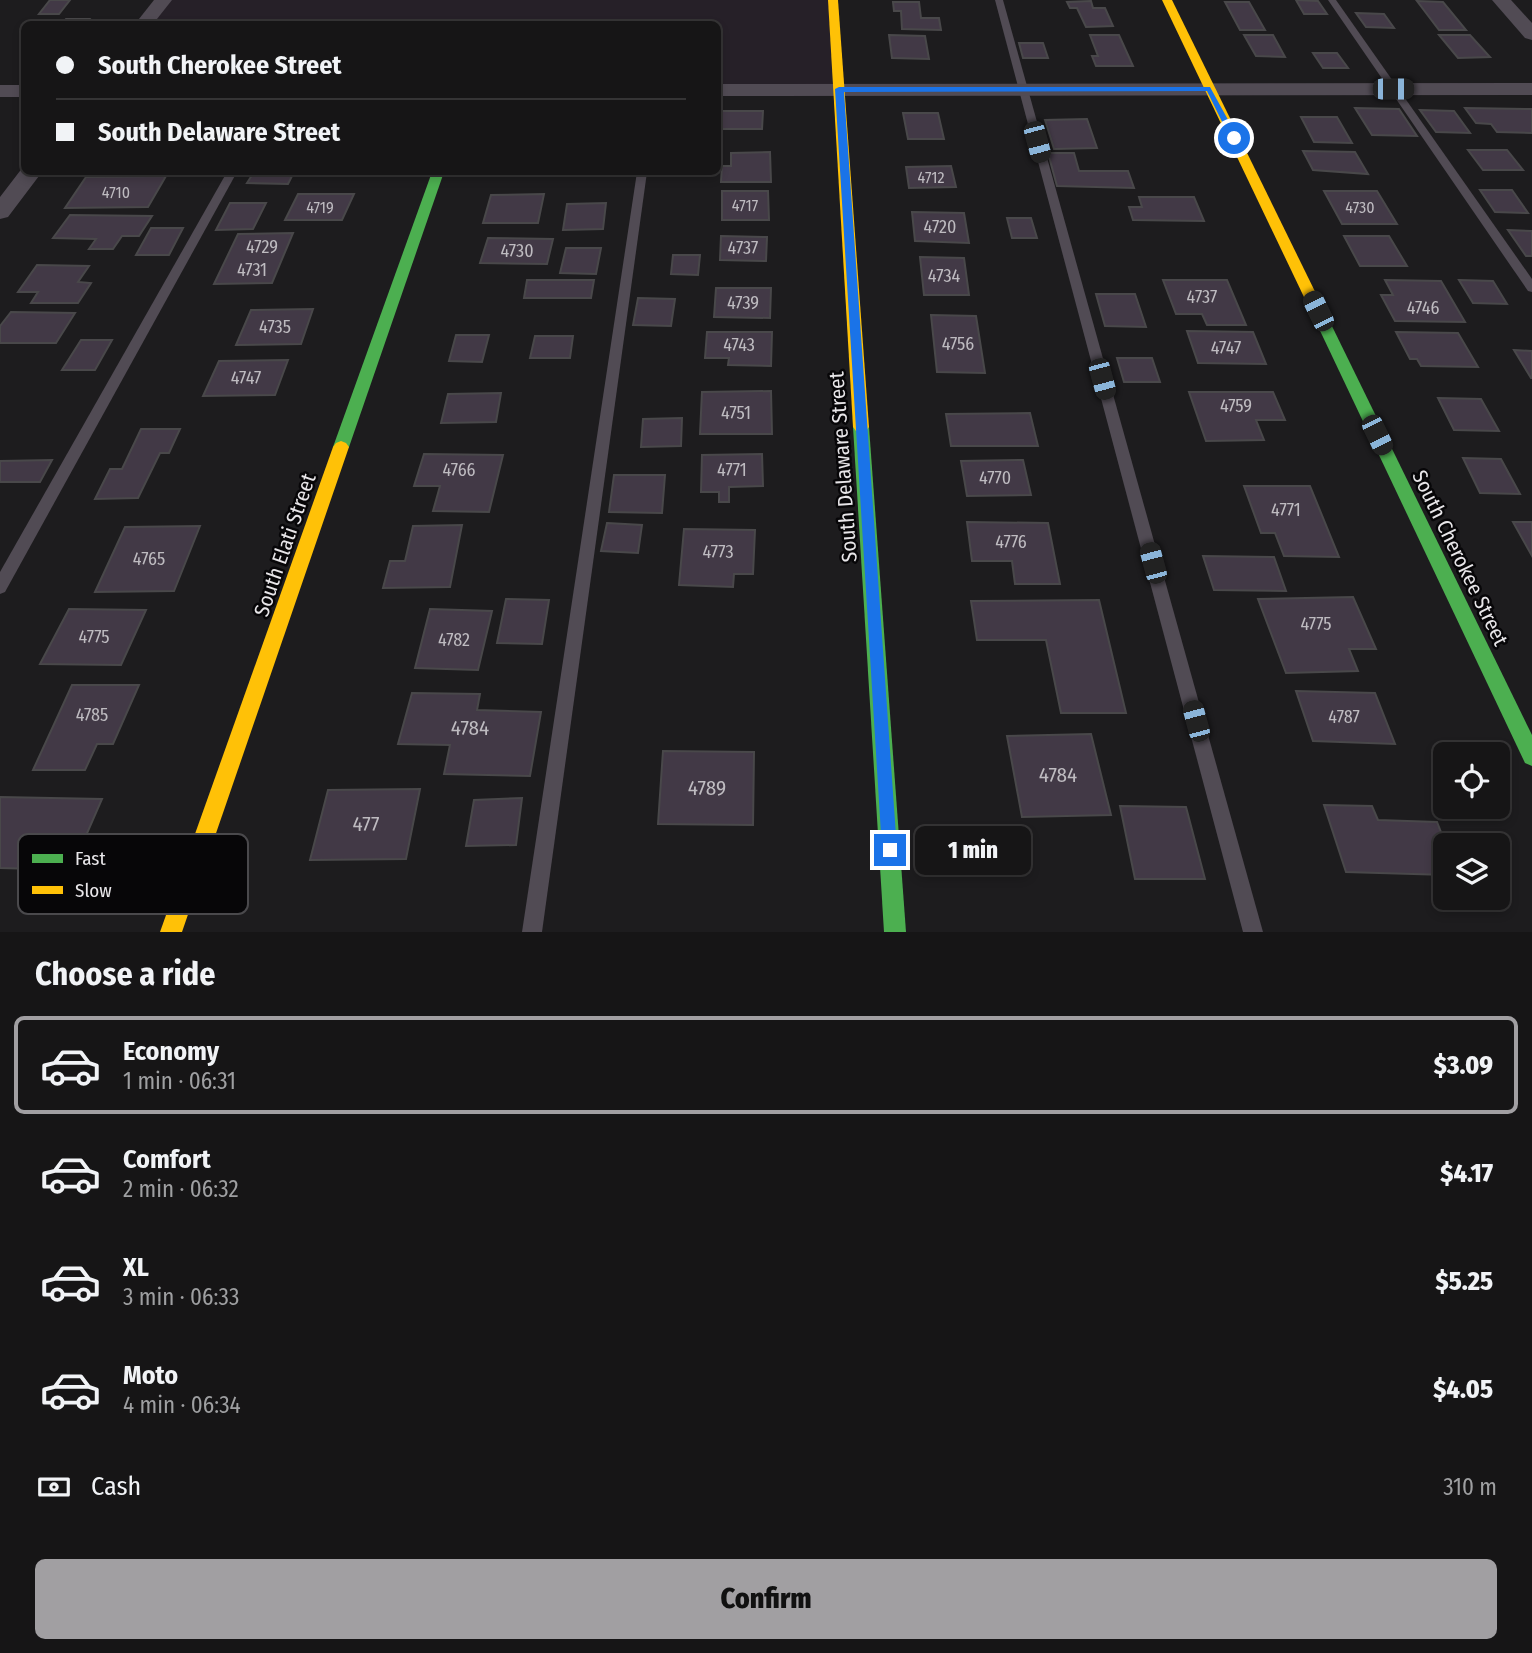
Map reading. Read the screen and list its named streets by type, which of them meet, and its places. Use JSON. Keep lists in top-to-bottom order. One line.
{"streets":{"street":["South Delaware Street","South Elati Street","South Cherokee Street"]},"house_numbers":["4712","4710","4717","4719","4730","4720","4729","4737","4730","4731","4734","4737","4739","4746","4735","4756","4743","4747","4747","4759","4751","4766","4771","4770","4771","4776","4773","4765","4775","4775","4782","4785","4787","4784","4784","4789","477"],"legend":["Fast","Slow"],"page":{"banner":["South Cherokee Street","South Delaware Street"],"bubble":"1 min","heading":"Choose a ride","list":[{"name":"Economy","note":"1 min · 06:31","value":"$3.09"},{"name":"Comfort","note":"2 min · 06:32","value":"$4.17"},{"name":"XL","note":"3 min · 06:33","value":"$5.25"},{"name":"Moto","note":"4 min · 06:34","value":"$4.05"}],"pay":["Cash","310 m"],"buttons":"Confirm"}}
